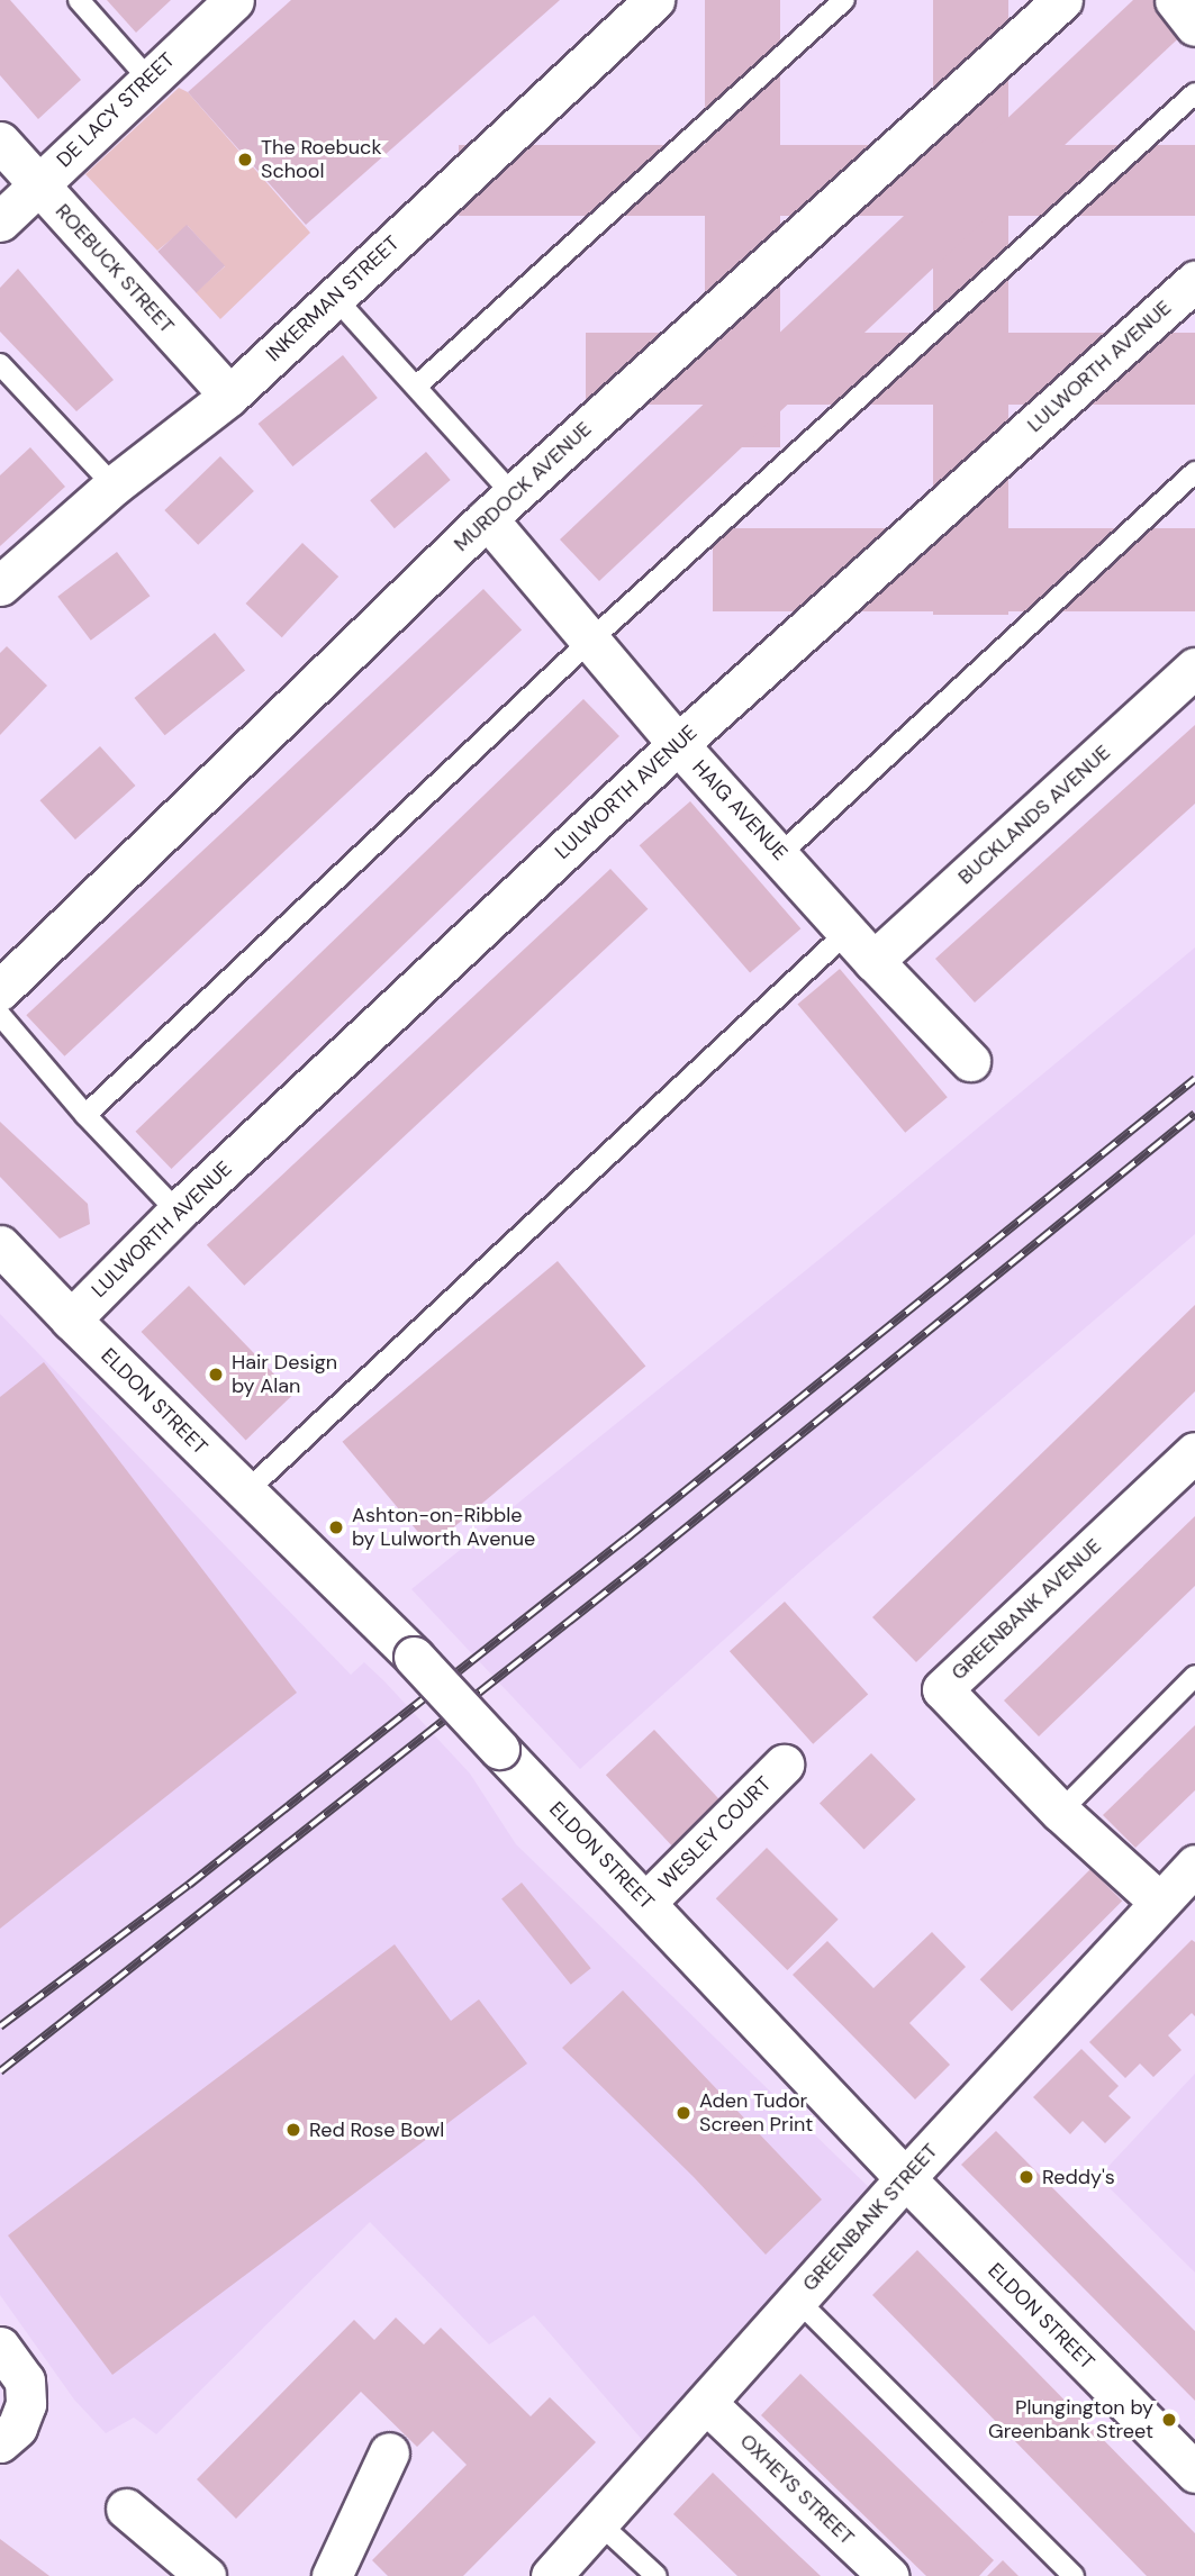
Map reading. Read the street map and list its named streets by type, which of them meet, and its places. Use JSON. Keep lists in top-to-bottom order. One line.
{"streets":{"street":["DE LACY STREET","ROEBUCK STREET","INKERMAN STREET","LULWORTH AVENUE","MURDOCK AVENUE","HAIG AVENUE","BUCKLANDS AVENUE","ELDON STREET","GREENBANK AVENUE","WESLEY COURT","GREENBANK STREET","OXHEYS STREET"]},"crossings":[["DE LACY STREET","ROEBUCK STREET"],["ROEBUCK STREET","INKERMAN STREET"],["LULWORTH AVENUE","HAIG AVENUE"],["LULWORTH AVENUE","ELDON STREET"],["MURDOCK AVENUE","HAIG AVENUE"],["HAIG AVENUE","BUCKLANDS AVENUE"],["ELDON STREET","WESLEY COURT"],["ELDON STREET","GREENBANK STREET"],["GREENBANK AVENUE","GREENBANK STREET"],["GREENBANK STREET","OXHEYS STREET"]],"places":["The Roebuck School","Hair Design by Alan","Ashton-on-Ribble by Lulworth Avenue","Aden Tudor Screen Print","Red Rose Bowl","Reddy's","Plungington by Greenbank Street"]}
